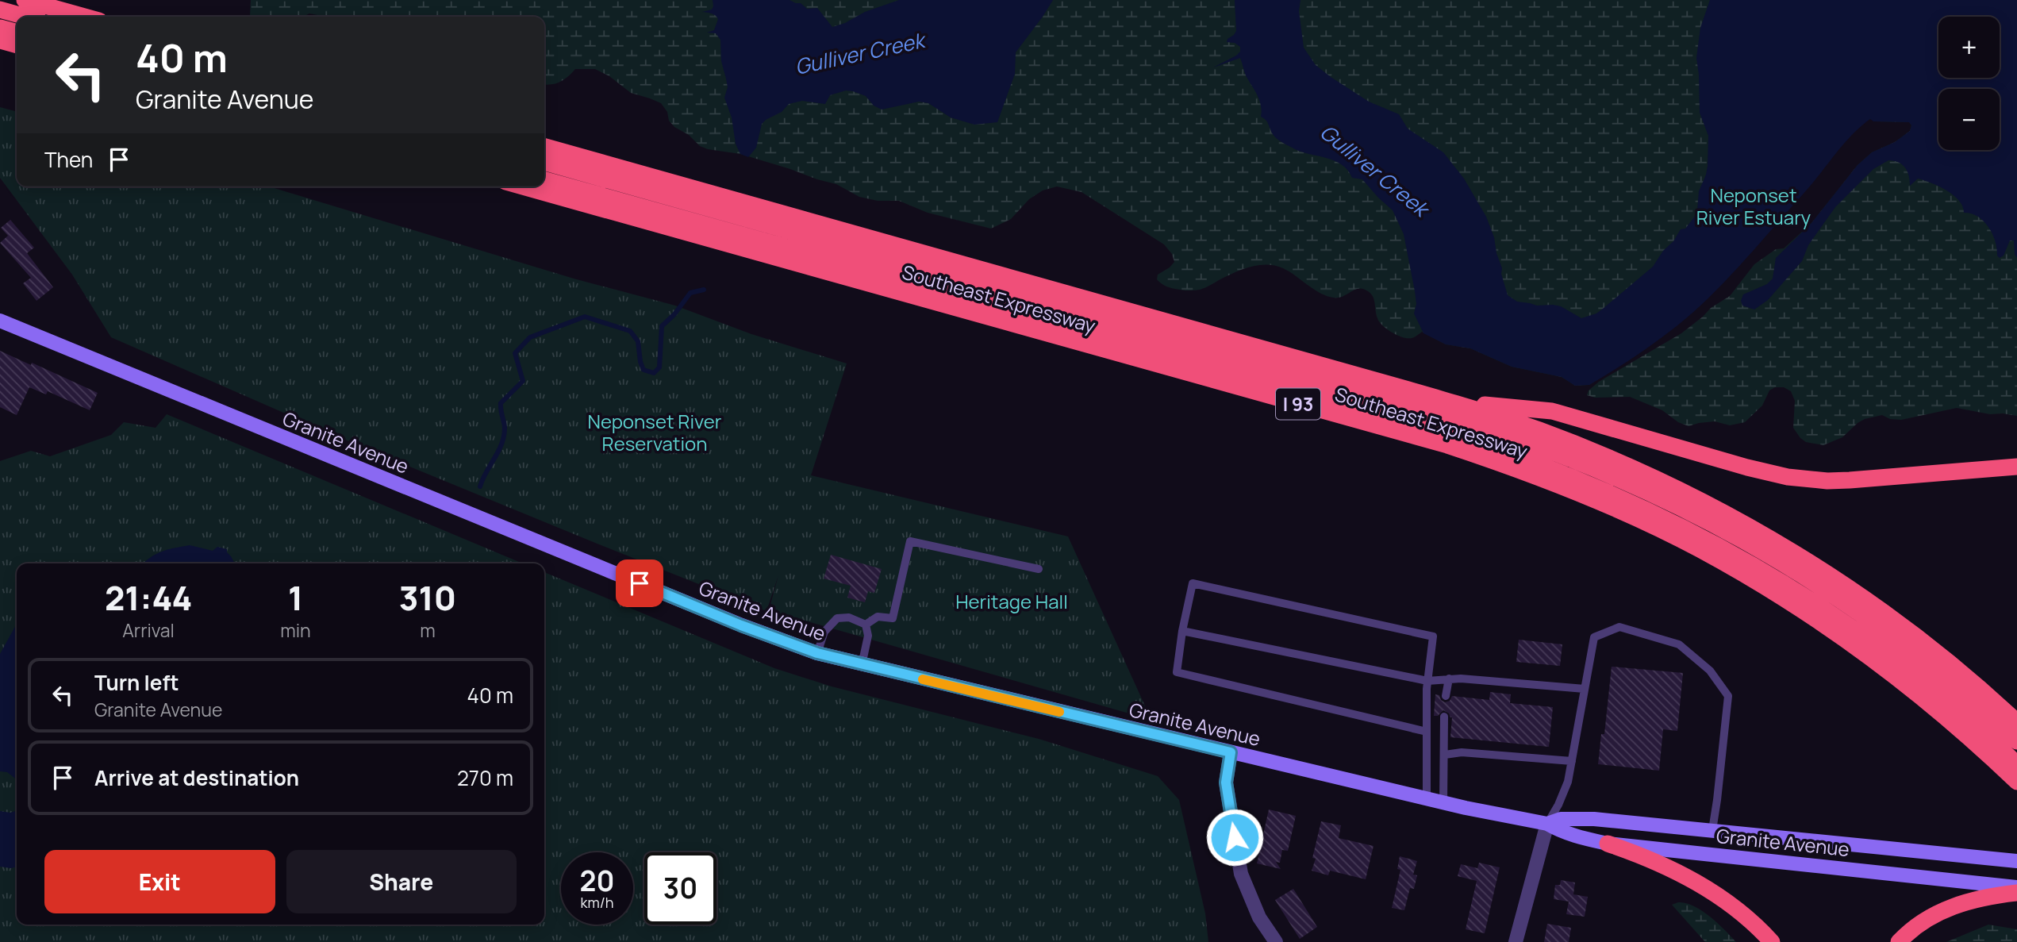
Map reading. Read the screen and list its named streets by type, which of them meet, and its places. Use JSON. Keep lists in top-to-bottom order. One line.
{"streets":{"highway":["Southeast Expressway","I 93"],"main road":["Granite Avenue"]},"water":["Gulliver Creek"],"parks":["Neponset River Estuary","Neponset River Reservation","Heritage Hall"],"page":{"map_buttons":["+","−"],"turn":["40 m","Granite Avenue"],"then":"Then","eta":["21:44","Arrival","1","min","310","m"],"list":[{"name":"Turn left","note":"Granite Avenue","value":"40 m"},{"name":"Arrive at destination","value":"270 m"}],"buttons":["Exit","Share"],"speed":"20 km/h","limit":"30"}}
